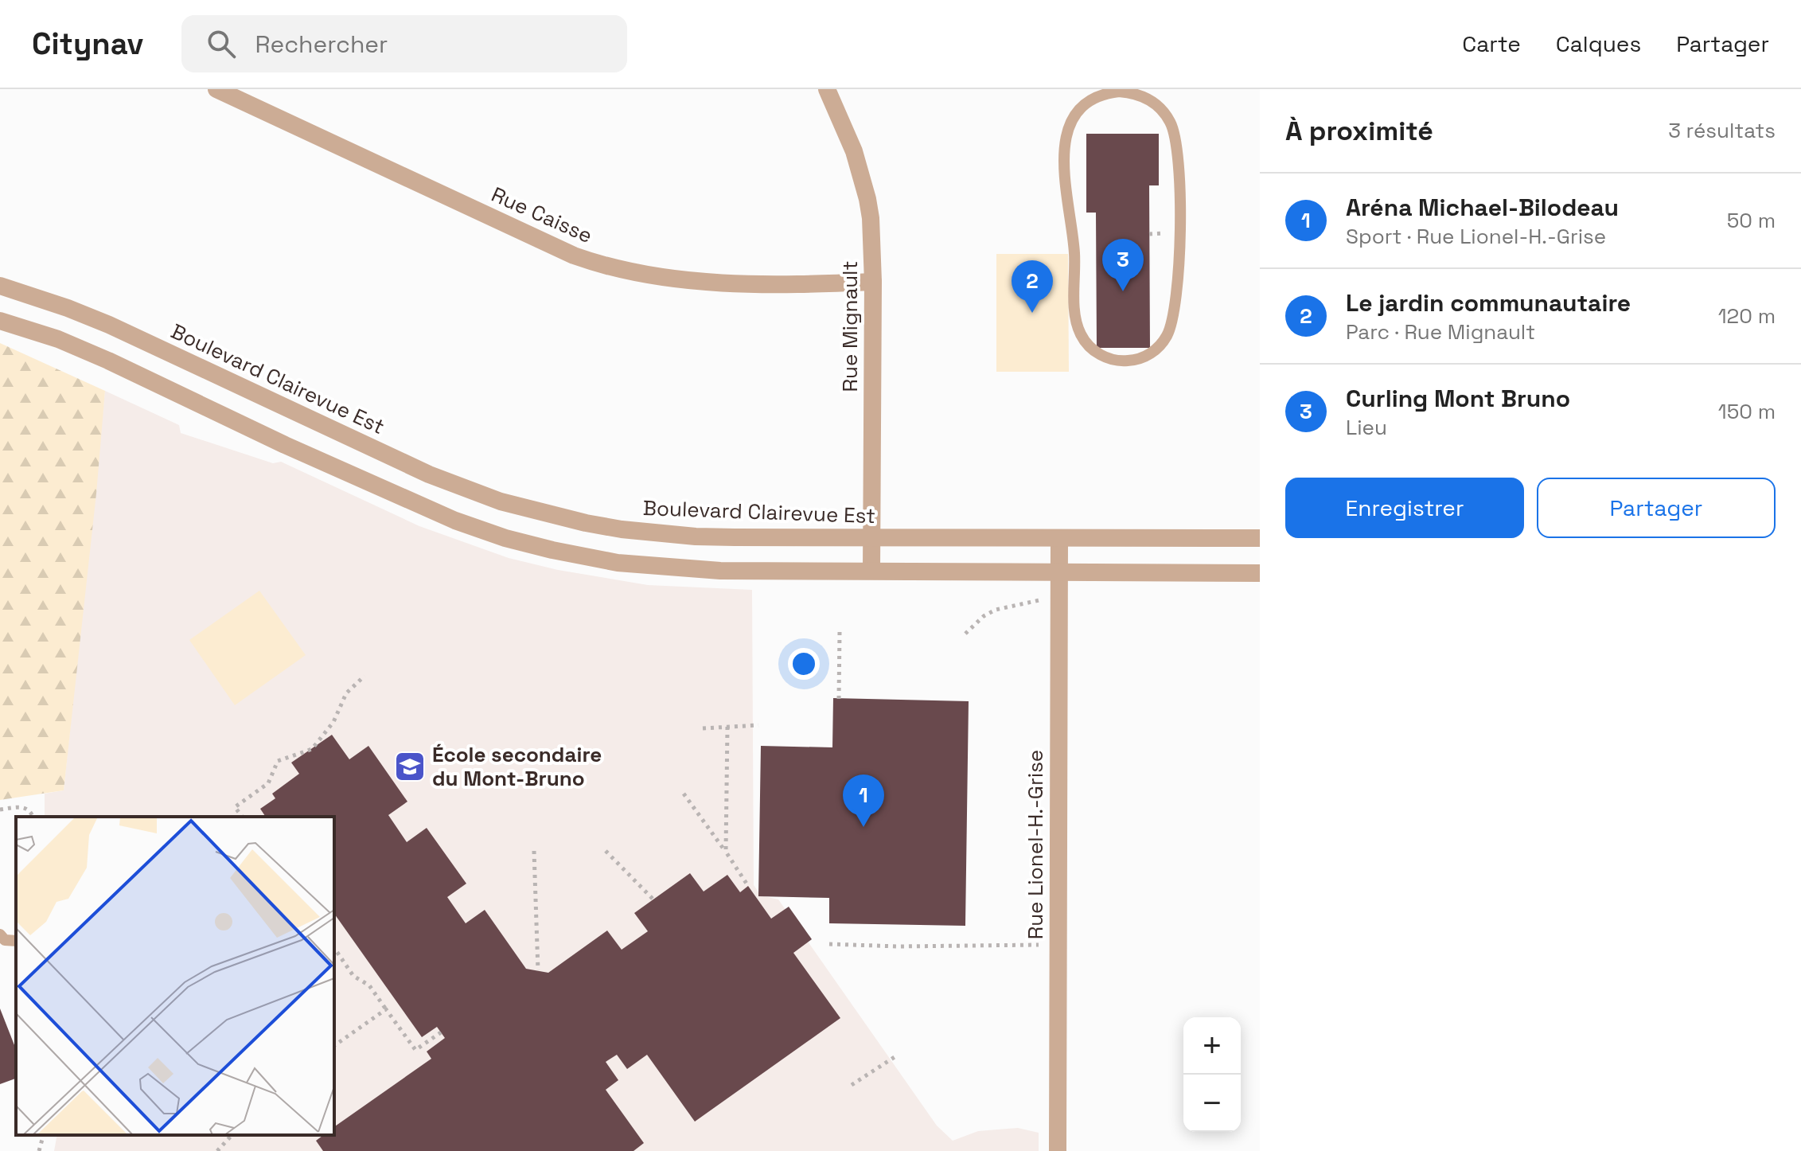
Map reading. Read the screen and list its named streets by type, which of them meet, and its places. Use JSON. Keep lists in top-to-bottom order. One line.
{"streets":{"street":["Rue Caisse","Rue Mignault","Boulevard Clairevue Est","Rue Lionel-H.-Grise"]},"crossings":[["Rue Caisse","Rue Mignault"],["Rue Mignault","Boulevard Clairevue Est"],["Boulevard Clairevue Est","Rue Lionel-H.-Grise"]],"places":{"school or university":["École secondaire du Mont-Bruno"]},"page":{"header":"Citynav","search":"Rechercher","nav":["Carte","Calques","Partager"],"heading":["À proximité","3 résultats"],"list":[{"mark":"1","name":"Aréna Michael-Bilodeau","note":"Sport · Rue Lionel-H.-Grise","value":"50 m"},{"mark":"2","name":"Le jardin communautaire","note":"Parc · Rue Mignault","value":"120 m"},{"mark":"3","name":"Curling Mont Bruno","note":"Lieu","value":"150 m"}],"pins":["3","2","1"],"buttons":["Enregistrer","Partager"],"map_buttons":["+","−"]}}
